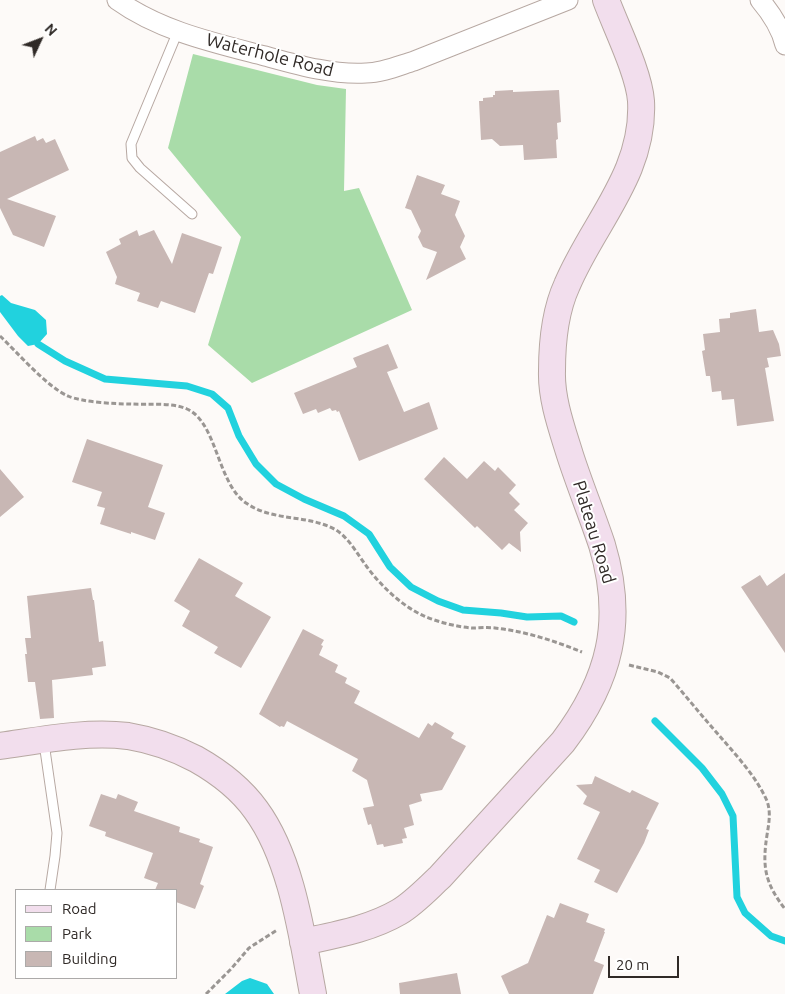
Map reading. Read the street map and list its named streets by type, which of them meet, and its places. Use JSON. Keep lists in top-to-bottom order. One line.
{"streets":{"street":["Waterhole Road","Plateau Road"]},"legend":["Road","Park","Building"],"scale_bar":"20 m","north":"top right"}
